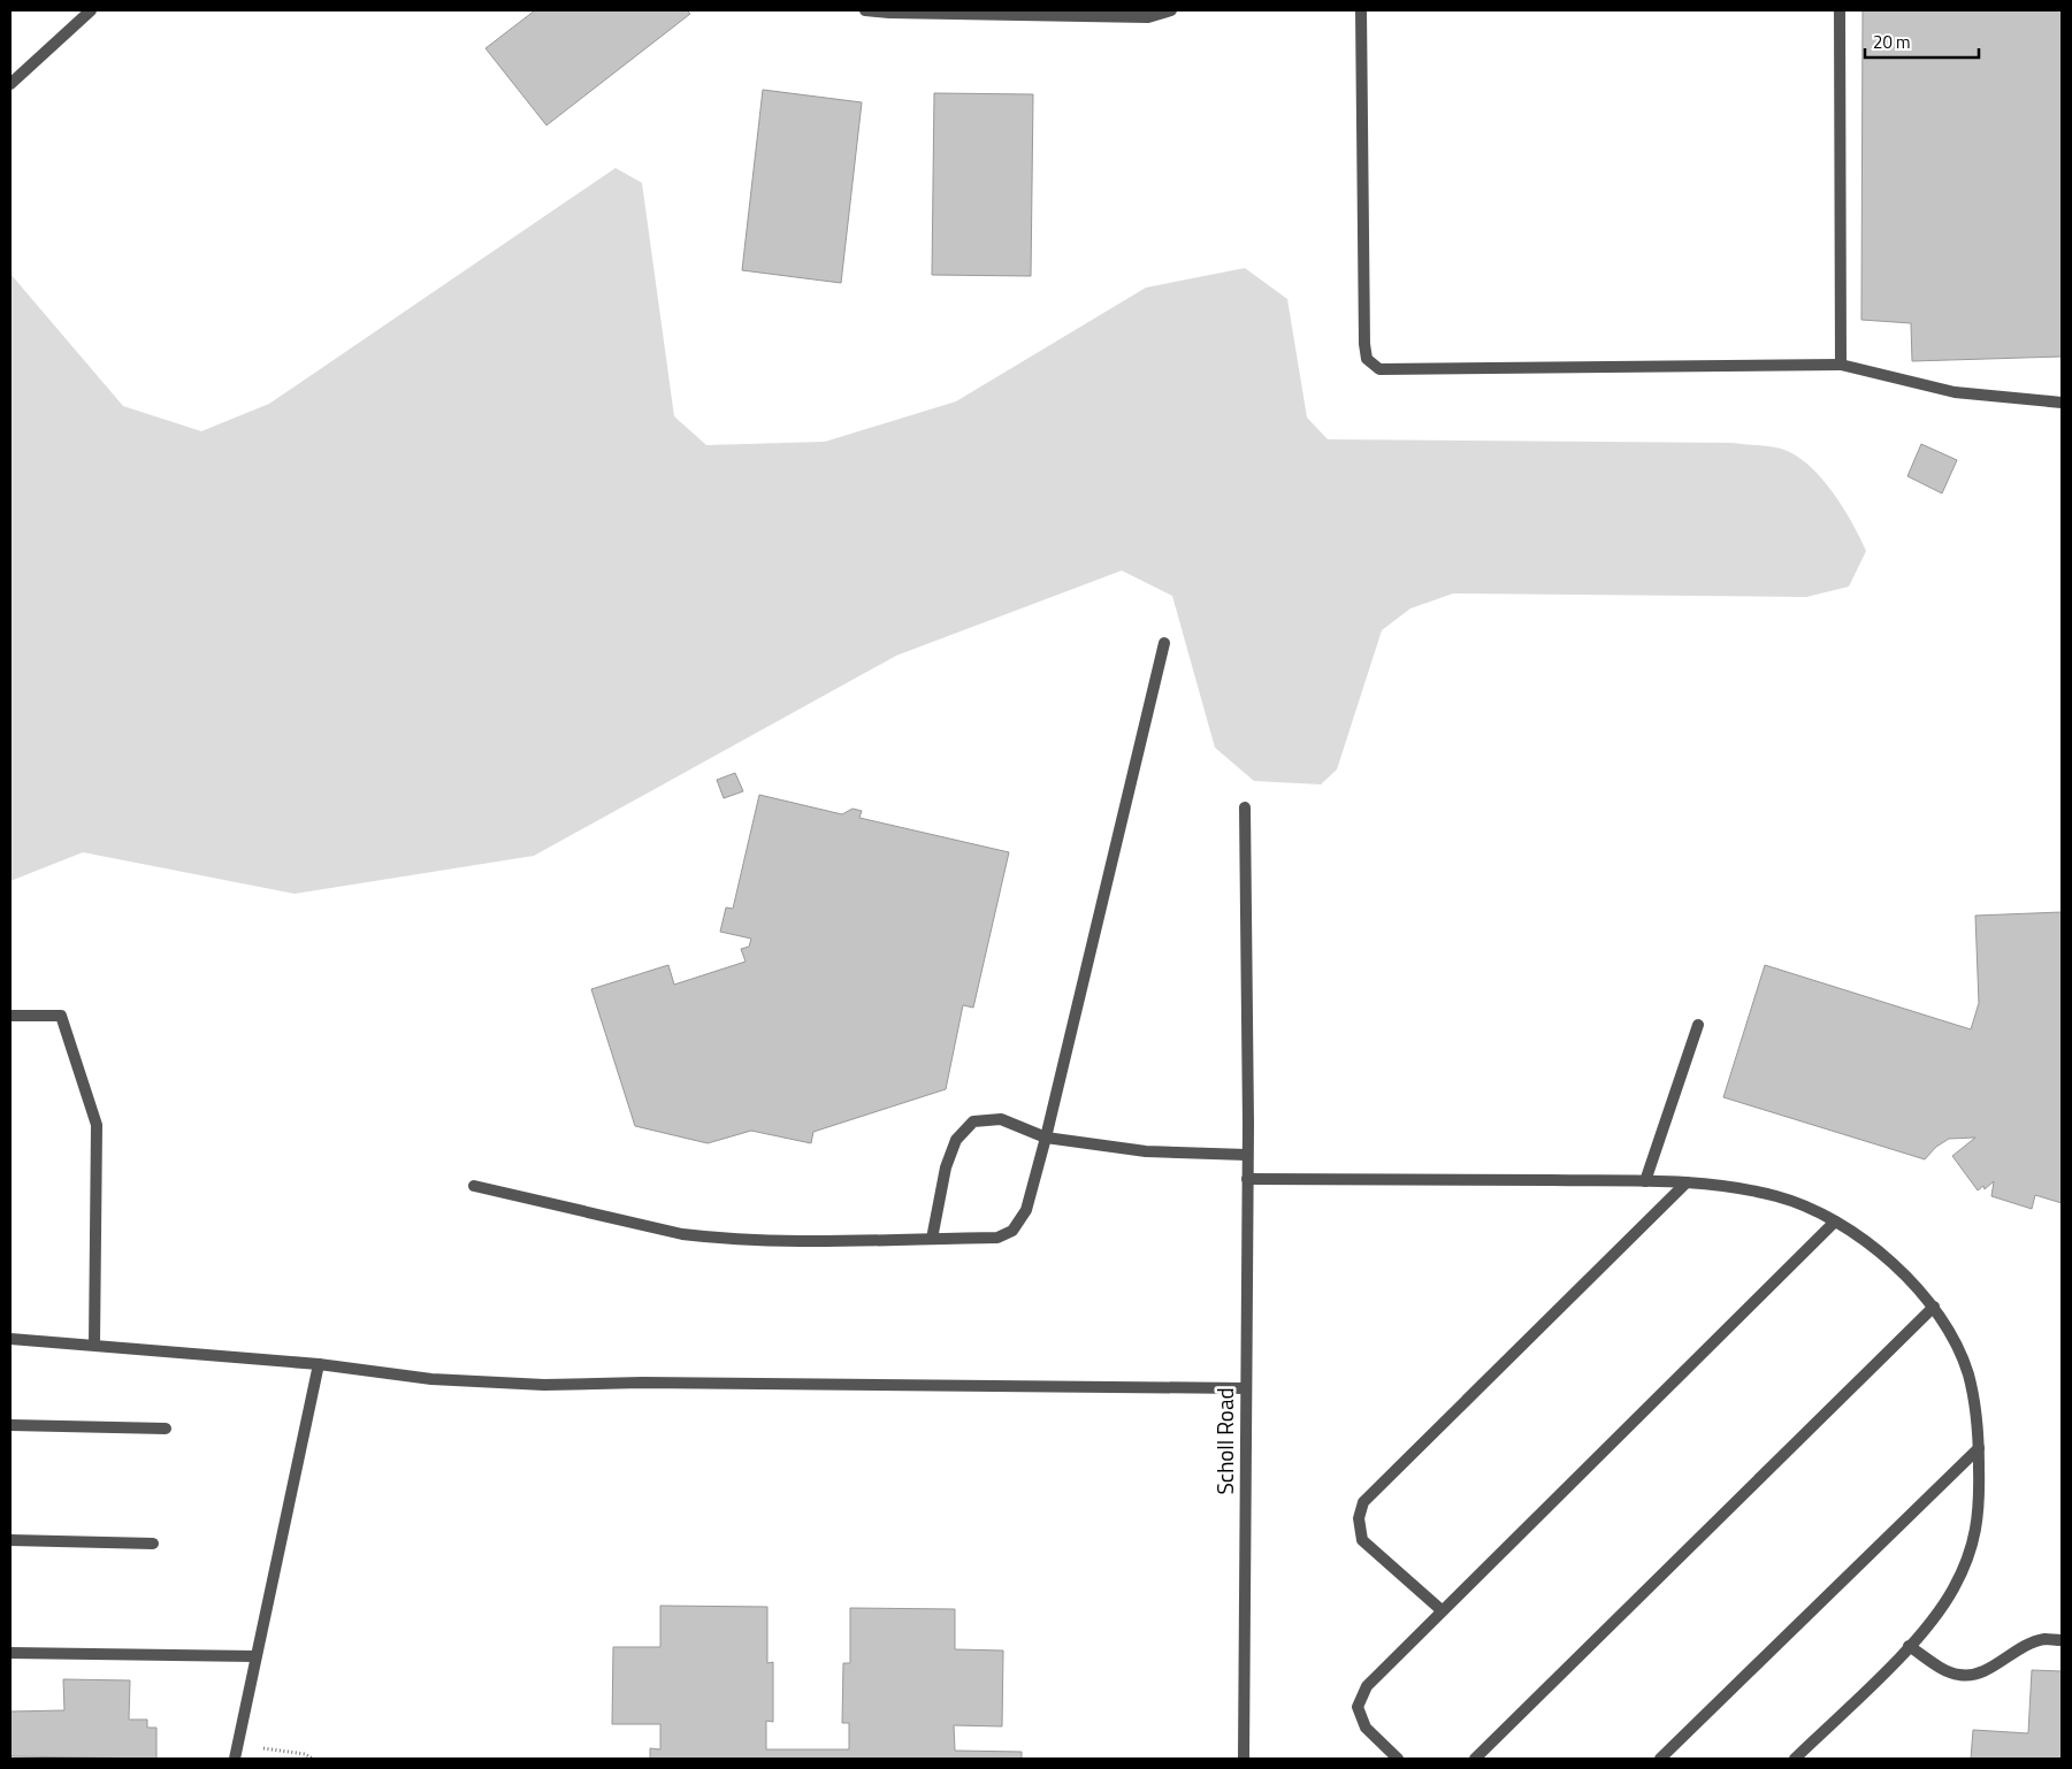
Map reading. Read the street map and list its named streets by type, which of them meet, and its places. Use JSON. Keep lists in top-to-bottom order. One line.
{"streets":{"street":["Scholl Road"]},"scale_bar":"20 m"}
